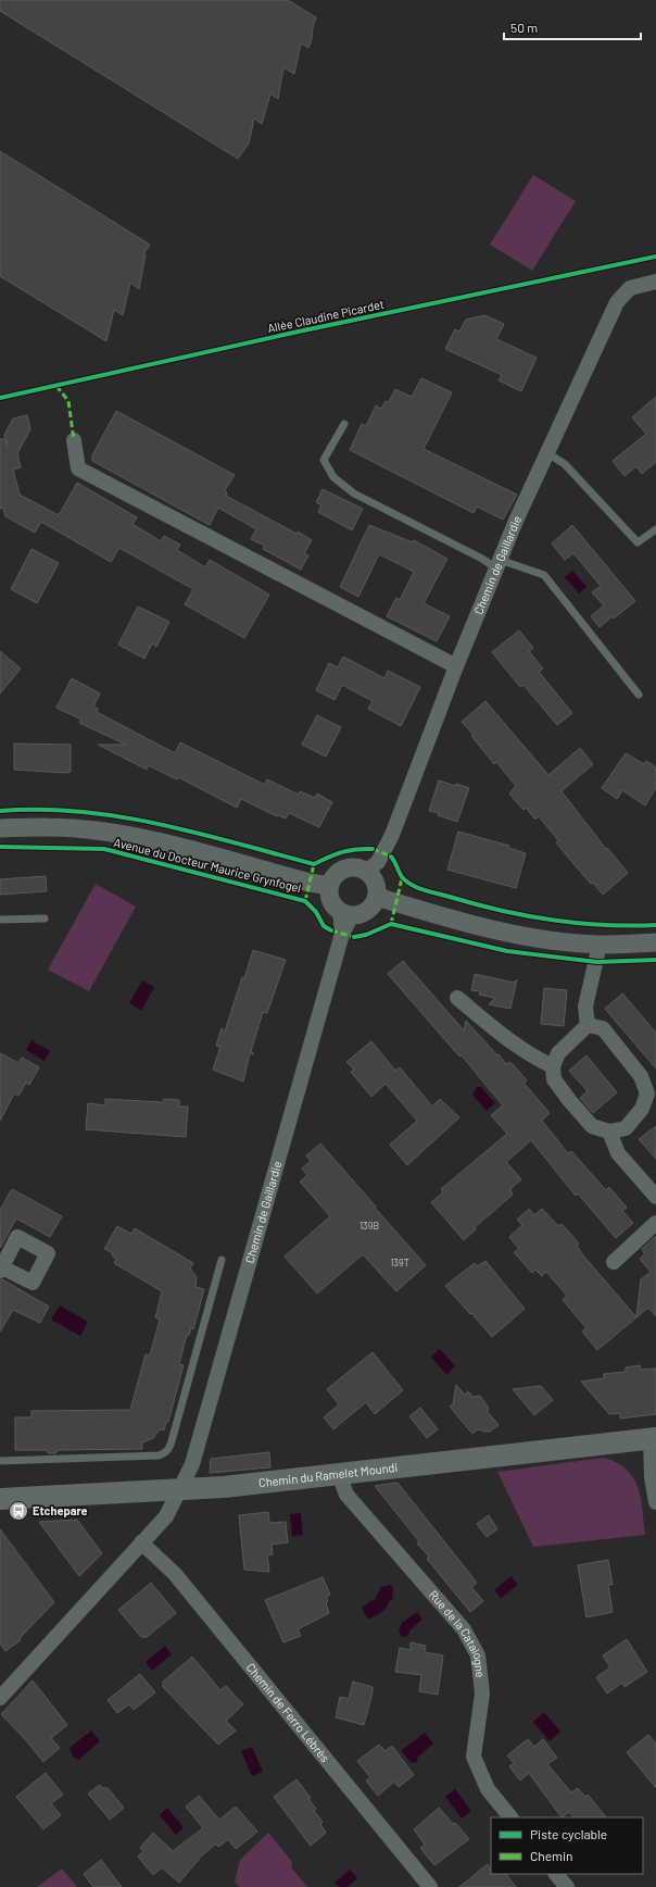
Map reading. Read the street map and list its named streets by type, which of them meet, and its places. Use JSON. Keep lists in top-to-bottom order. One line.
{"streets":{"main road":["Chemin du Ramelet Moundi"],"street":["Chemin de Gaillardie","Avenue du Docteur Maurice Grynfogel","Rue de la Catalogne","Chemin de Ferro Lébrès"],"cycle path":["Allée Claudine Picardet"]},"crossings":[["Chemin de Gaillardie","Avenue du Docteur Maurice Grynfogel"],["Chemin de Gaillardie","Chemin du Ramelet Moundi"],["Chemin du Ramelet Moundi","Rue de la Catalogne"]],"places":{"bus stop":["Etchepare"]},"house_numbers":["139B","139T"],"legend":["Piste cyclable","Chemin"],"scale_bar":"50 m"}
